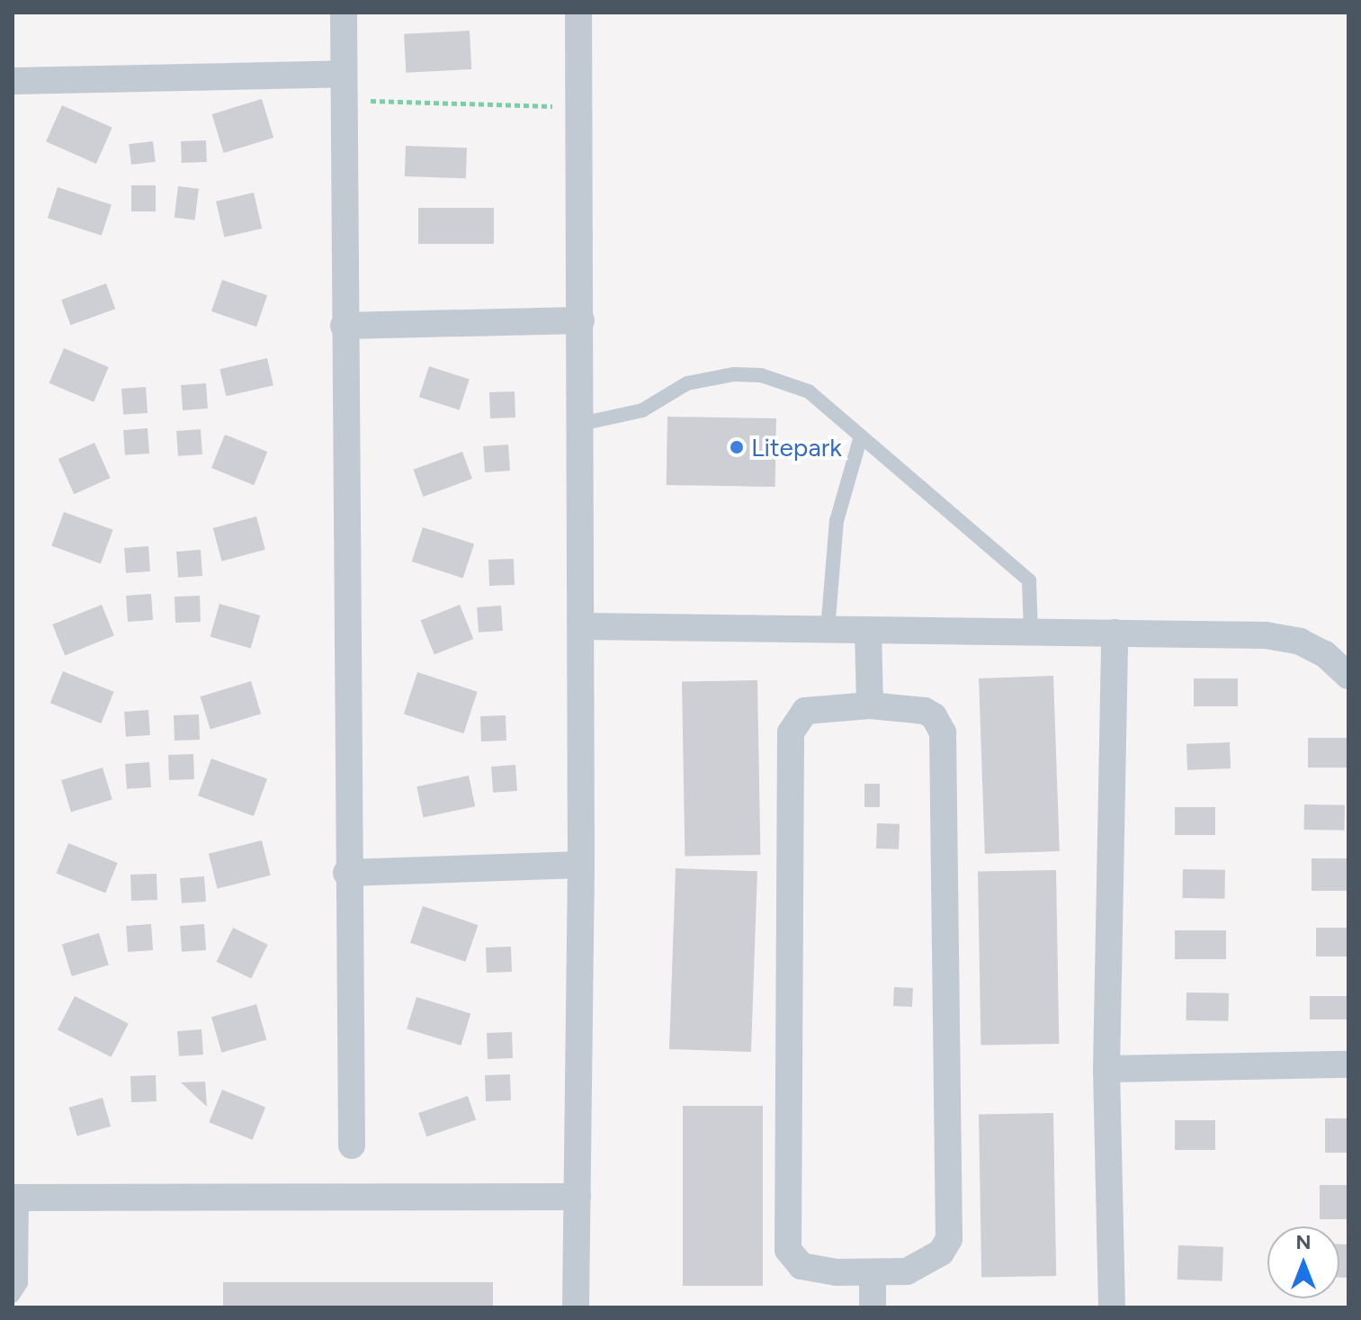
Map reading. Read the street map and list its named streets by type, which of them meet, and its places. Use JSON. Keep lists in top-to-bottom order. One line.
{"places":["Litepark"],"north":"top"}
